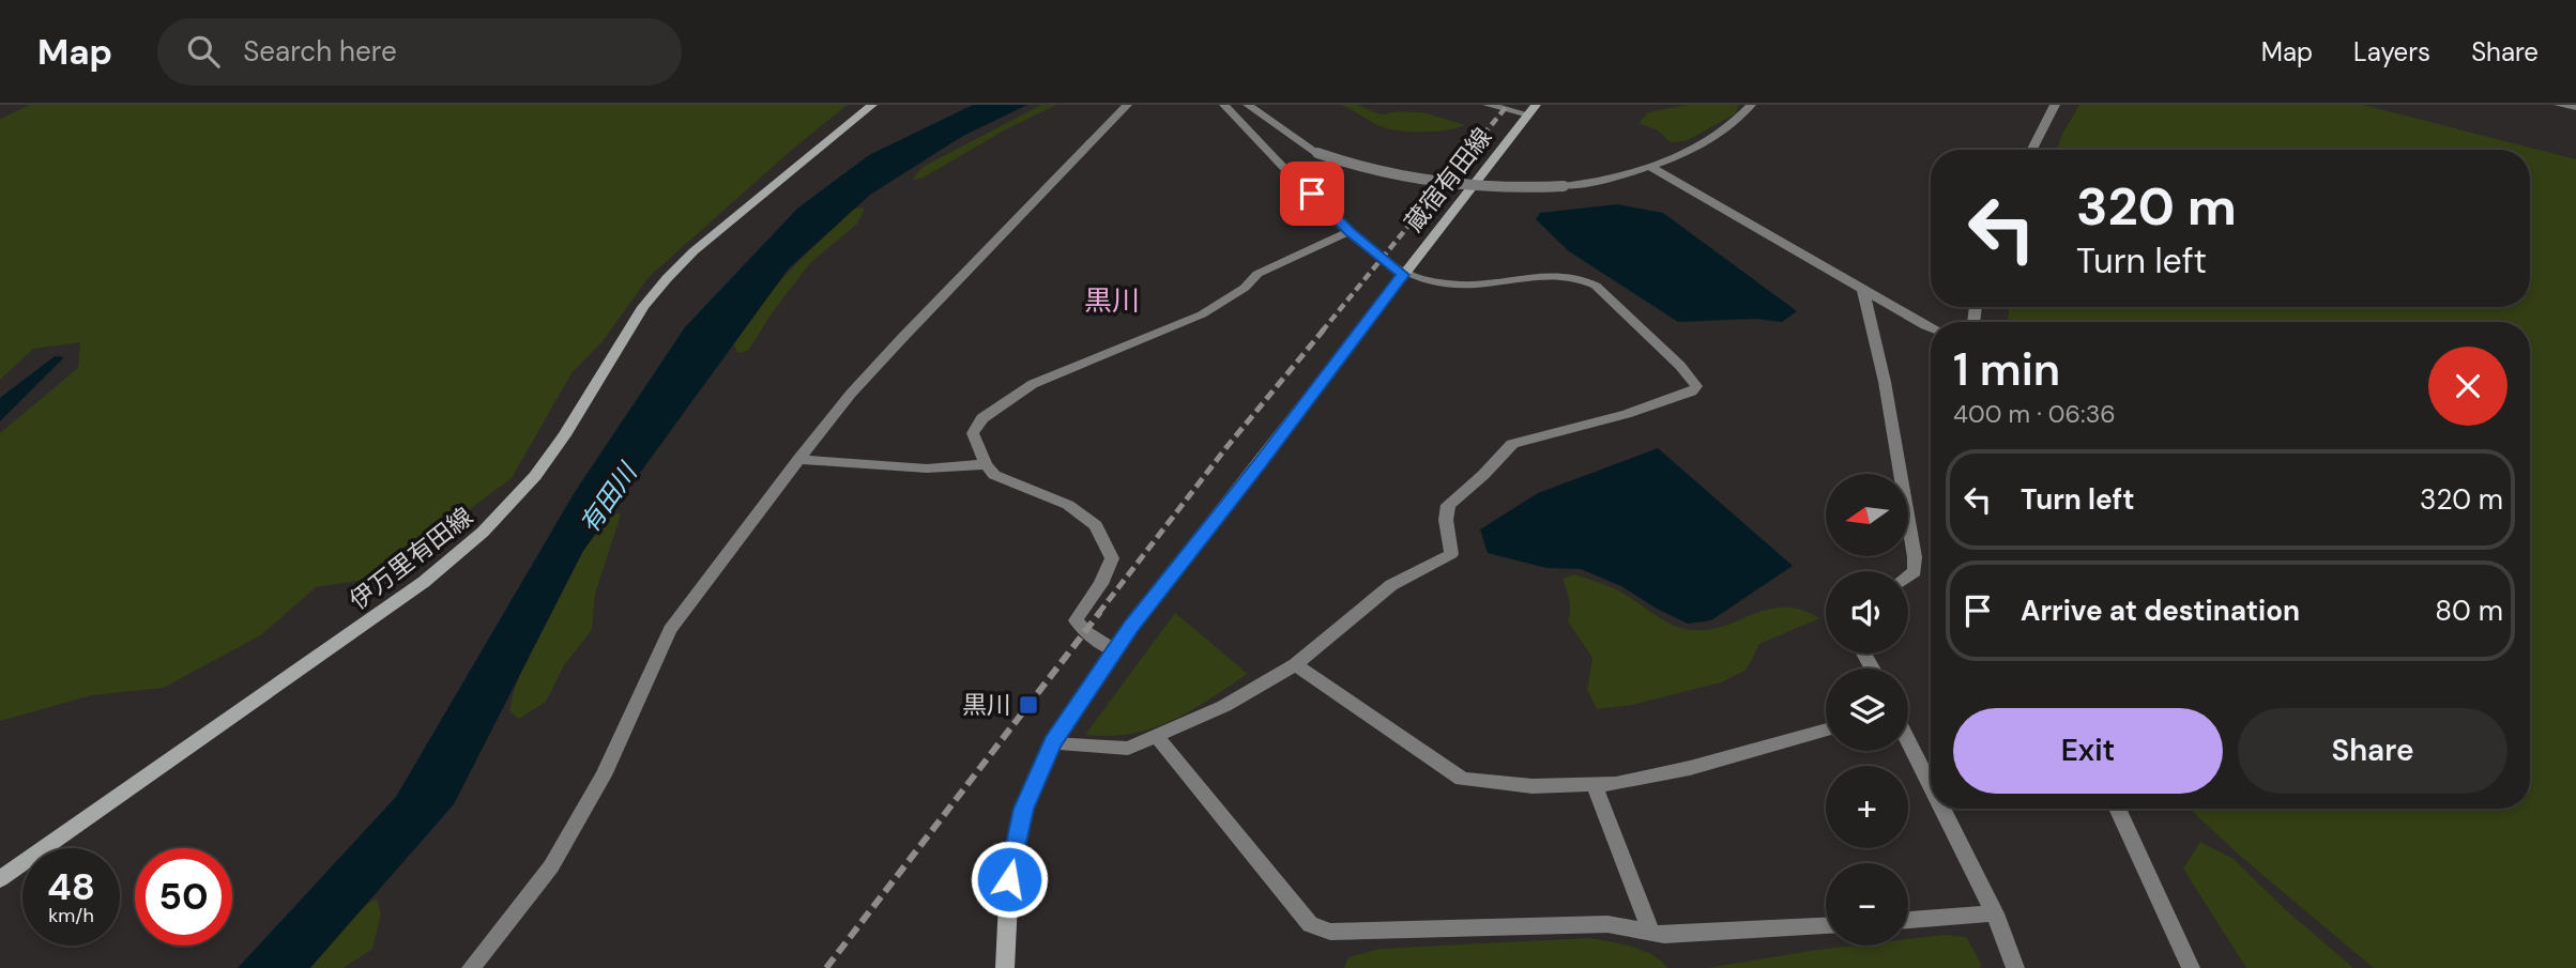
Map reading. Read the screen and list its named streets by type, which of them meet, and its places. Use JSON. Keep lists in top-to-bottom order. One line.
{"streets":{"main road":["蔵宿有田線","伊万里有田線"]},"districts":["黒川"],"water":["有田川"],"places":{"transit":["黒川"]},"north":"left","page":{"header":"Map","search":"Search here","nav":["Map","Layers","Share"],"turn":["320 m","Turn left"],"heading":["1 min","400 m · 06:36"],"list":[{"name":"Turn left","value":"320 m"},{"name":"Arrive at destination","value":"80 m"}],"map_buttons":["+","−"],"buttons":["Exit","Share"],"speed":"48 km/h","limit":"50"}}
